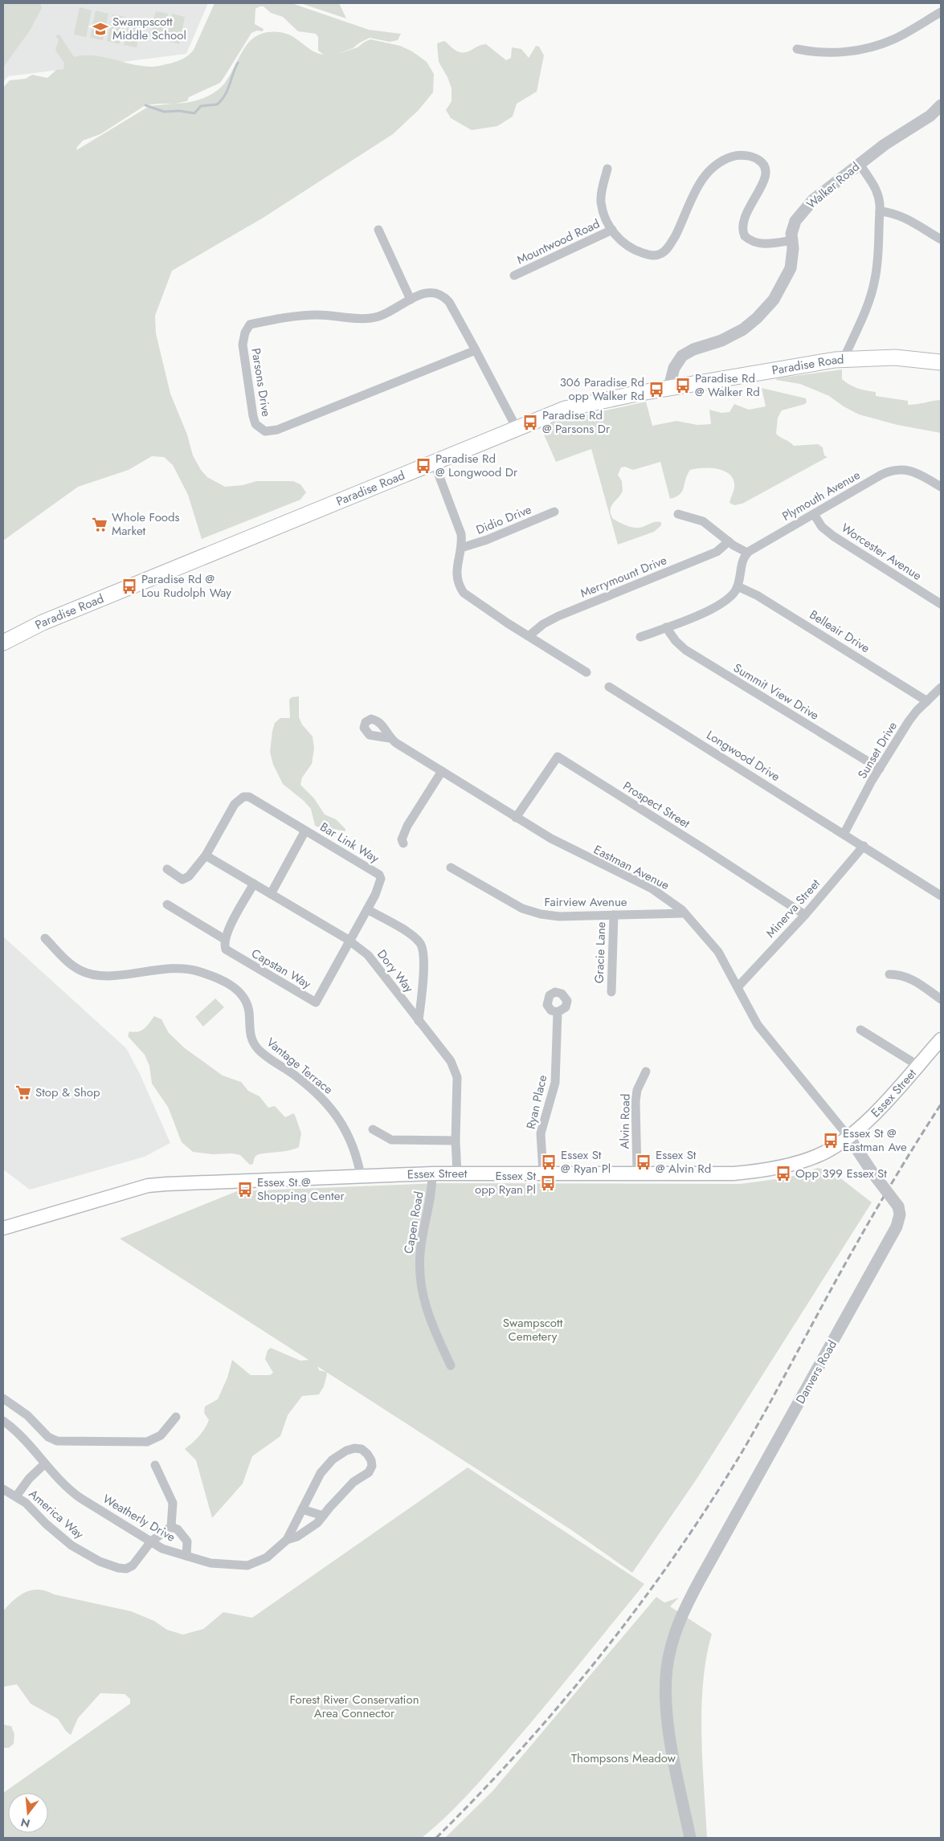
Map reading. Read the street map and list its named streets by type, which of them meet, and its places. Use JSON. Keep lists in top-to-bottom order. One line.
{"streets":{"highway":["Paradise Road"],"main road":["Essex Street"],"street":["Walker Road","Mountwood Road","Parsons Drive","Plymouth Avenue","Didio Drive","Worcester Avenue","Merrymount Drive","Belleair Drive","Summit View Drive","Sunset Drive","Longwood Drive","Prospect Street","Bar Link Way","Eastman Avenue","Fairview Avenue","Minerva Street","Gracie Lane","Capstan Way","Dory Way","Vantage Terrace","Ryan Place","Alvin Road","Capen Road","Danvers Road","America Way","Weatherly Drive"]},"crossings":[["Walker Road","Mountwood Road"],["Walker Road","Paradise Road"],["Paradise Road","Parsons Drive"],["Plymouth Avenue","Worcester Avenue"],["Belleair Drive","Sunset Drive"],["Summit View Drive","Sunset Drive"],["Sunset Drive","Longwood Drive"],["Longwood Drive","Minerva Street"],["Prospect Street","Eastman Avenue"],["Prospect Street","Minerva Street"],["Bar Link Way","Capstan Way"],["Bar Link Way","Dory Way"],["Eastman Avenue","Fairview Avenue"],["Eastman Avenue","Minerva Street"],["Eastman Avenue","Essex Street"],["Eastman Avenue","Danvers Road"],["Fairview Avenue","Gracie Lane"],["Capstan Way","Dory Way"],["Dory Way","Essex Street"],["Vantage Terrace","Essex Street"],["Essex Street","Ryan Place"],["Essex Street","Alvin Road"],["Essex Street","Capen Road"],["Essex Street","Danvers Road"],["America Way","Weatherly Drive"]],"parks":["Swampscott Cemetery","Forest River Conservation Area Connector","Thompsons Meadow"],"places":{"school or university":["Swampscott Middle School"],"bus stop":["Paradise Rd @ Walker Rd","306 Paradise Rd opp Walker Rd","Paradise Rd @ Parsons Dr","Paradise Rd @ Longwood Dr","Paradise Rd @ Lou Rudolph Way","Essex St @ Eastman Ave","Essex St @ Ryan Pl","Essex St @ Alvin Rd","Opp 399 Essex St","Essex St opp Ryan Pl","Essex St @ Shopping Center"],"supermarket":["Whole Foods Market","Stop & Shop"]},"north":"bottom"}
